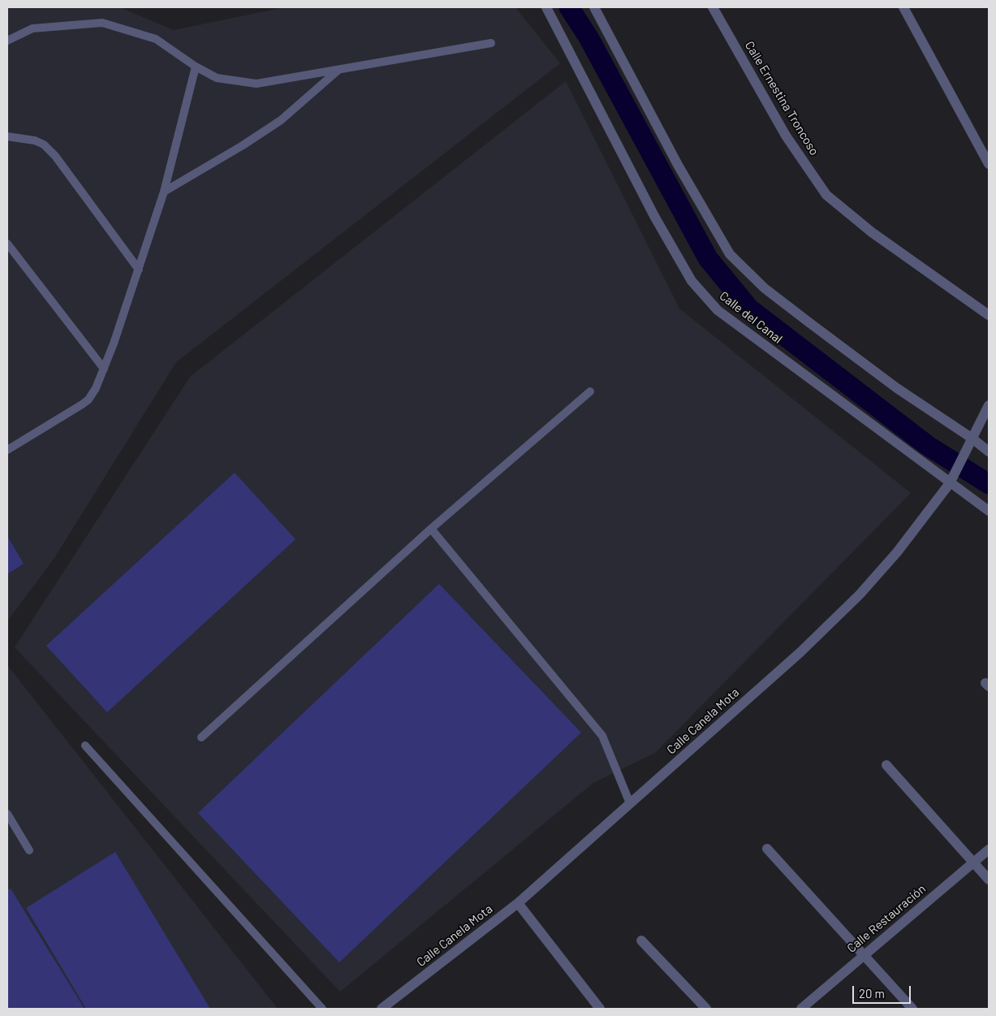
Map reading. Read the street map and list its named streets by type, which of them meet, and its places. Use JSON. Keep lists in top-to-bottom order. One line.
{"streets":{"street":["Calle Ernestina Troncoso","Calle del Canal","Calle Canela Mota","Calle Restauración"]},"crossings":[["Calle del Canal","Calle Canela Mota"]],"scale_bar":"20 m"}
